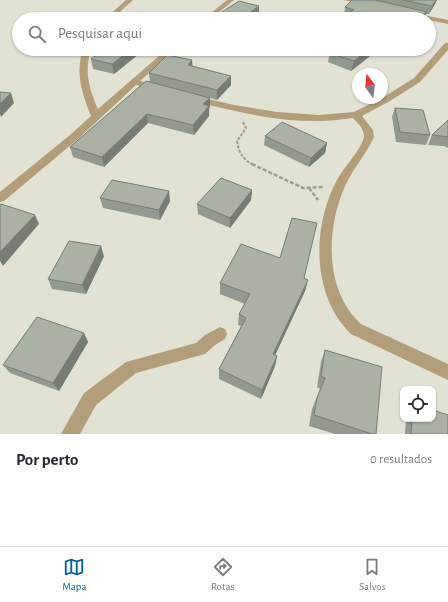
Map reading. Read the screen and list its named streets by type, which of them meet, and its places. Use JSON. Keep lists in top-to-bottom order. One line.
{"north":"top","page":{"search":"Pesquisar aqui","heading":["Por perto","0 resultados"],"nav":["Mapa","Rotas","Salvos"]}}
